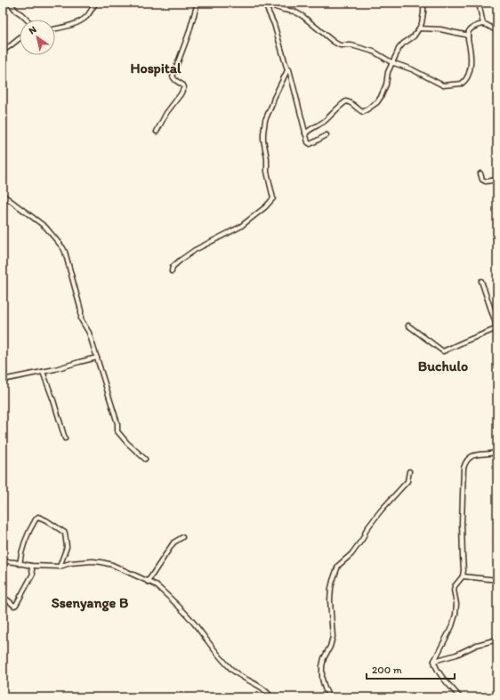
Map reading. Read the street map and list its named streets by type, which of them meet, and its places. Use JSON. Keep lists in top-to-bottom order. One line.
{"districts":["Hospital","Buchulo","Ssenyange B"],"scale_bar":"200 m","north":"top left"}
